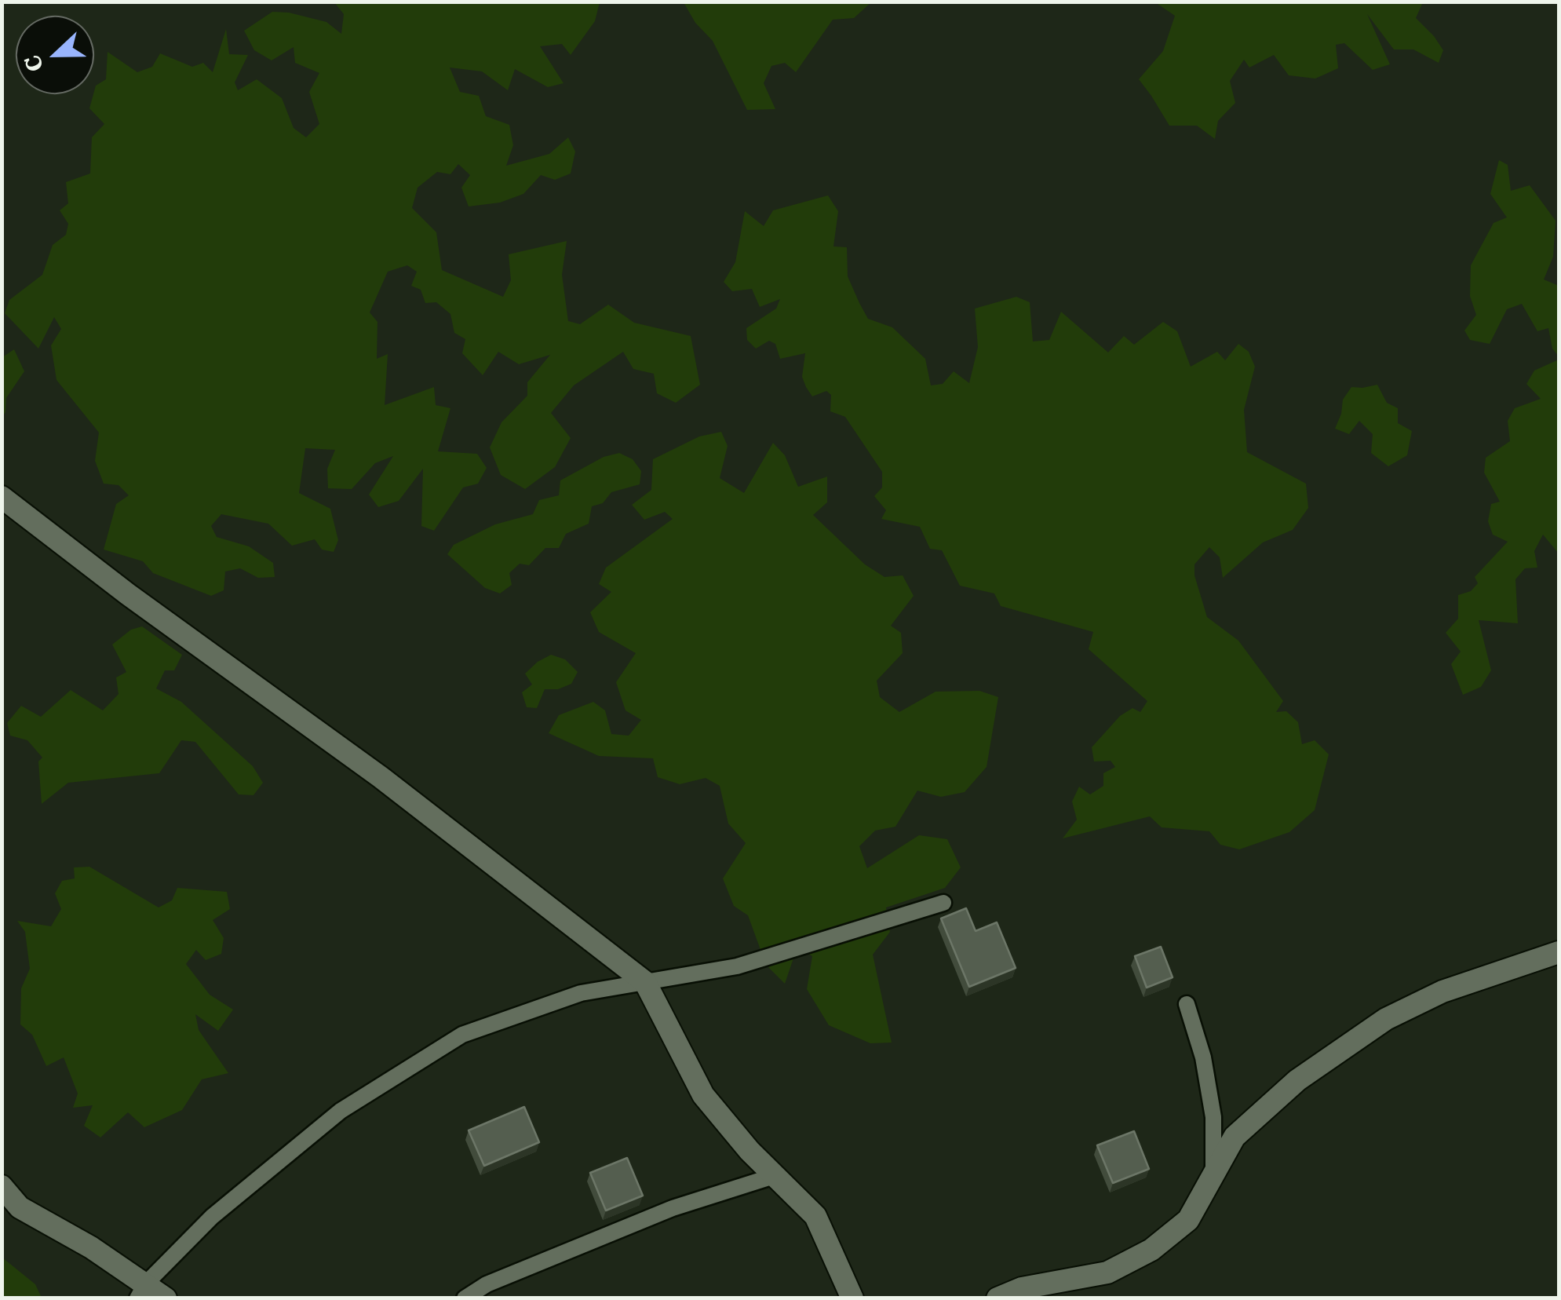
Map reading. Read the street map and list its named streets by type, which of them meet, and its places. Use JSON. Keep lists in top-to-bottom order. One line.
{"north":"left"}
